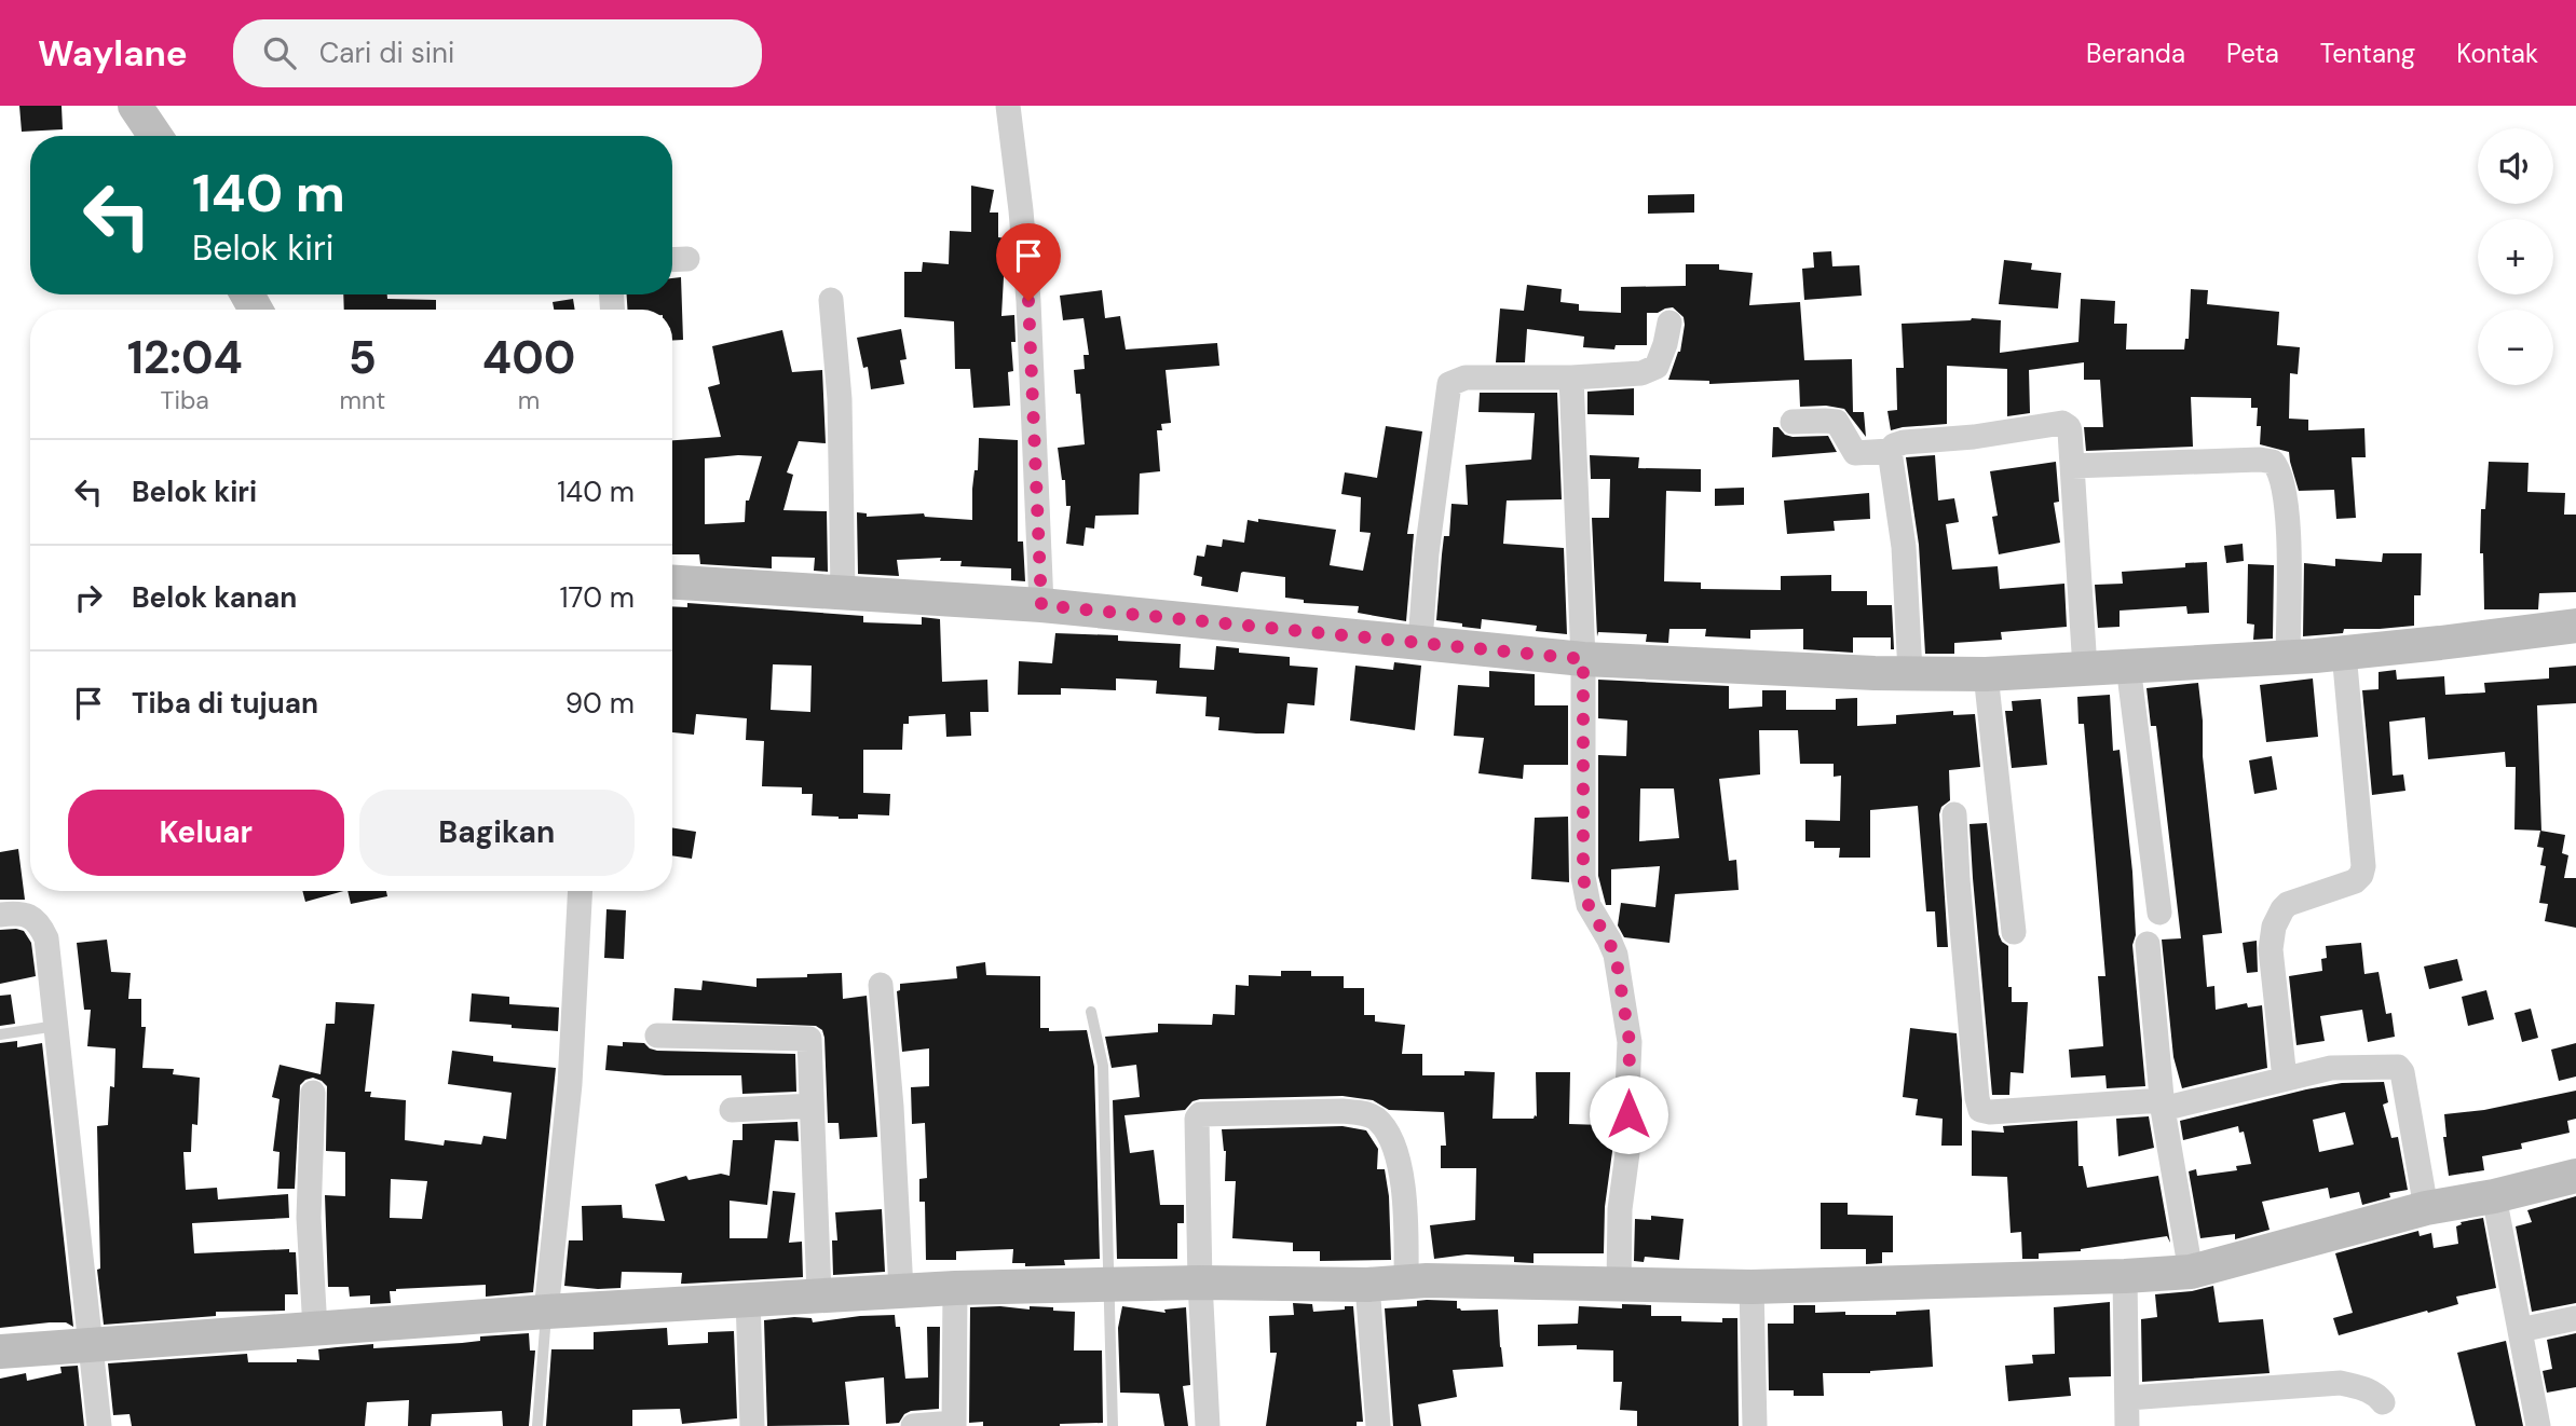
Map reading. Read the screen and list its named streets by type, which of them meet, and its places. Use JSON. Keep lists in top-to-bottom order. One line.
{"page":{"header":"Waylane","search":"Cari di sini","nav":["Beranda","Peta","Tentang","Kontak"],"map_buttons":["+","−"],"turn":["140 m","Belok kiri"],"eta":["12:04","Tiba","5","mnt","400","m"],"list":[{"name":"Belok kiri","value":"140 m"},{"name":"Belok kanan","value":"170 m"},{"name":"Tiba di tujuan","value":"90 m"}],"buttons":["Keluar","Bagikan"]}}
